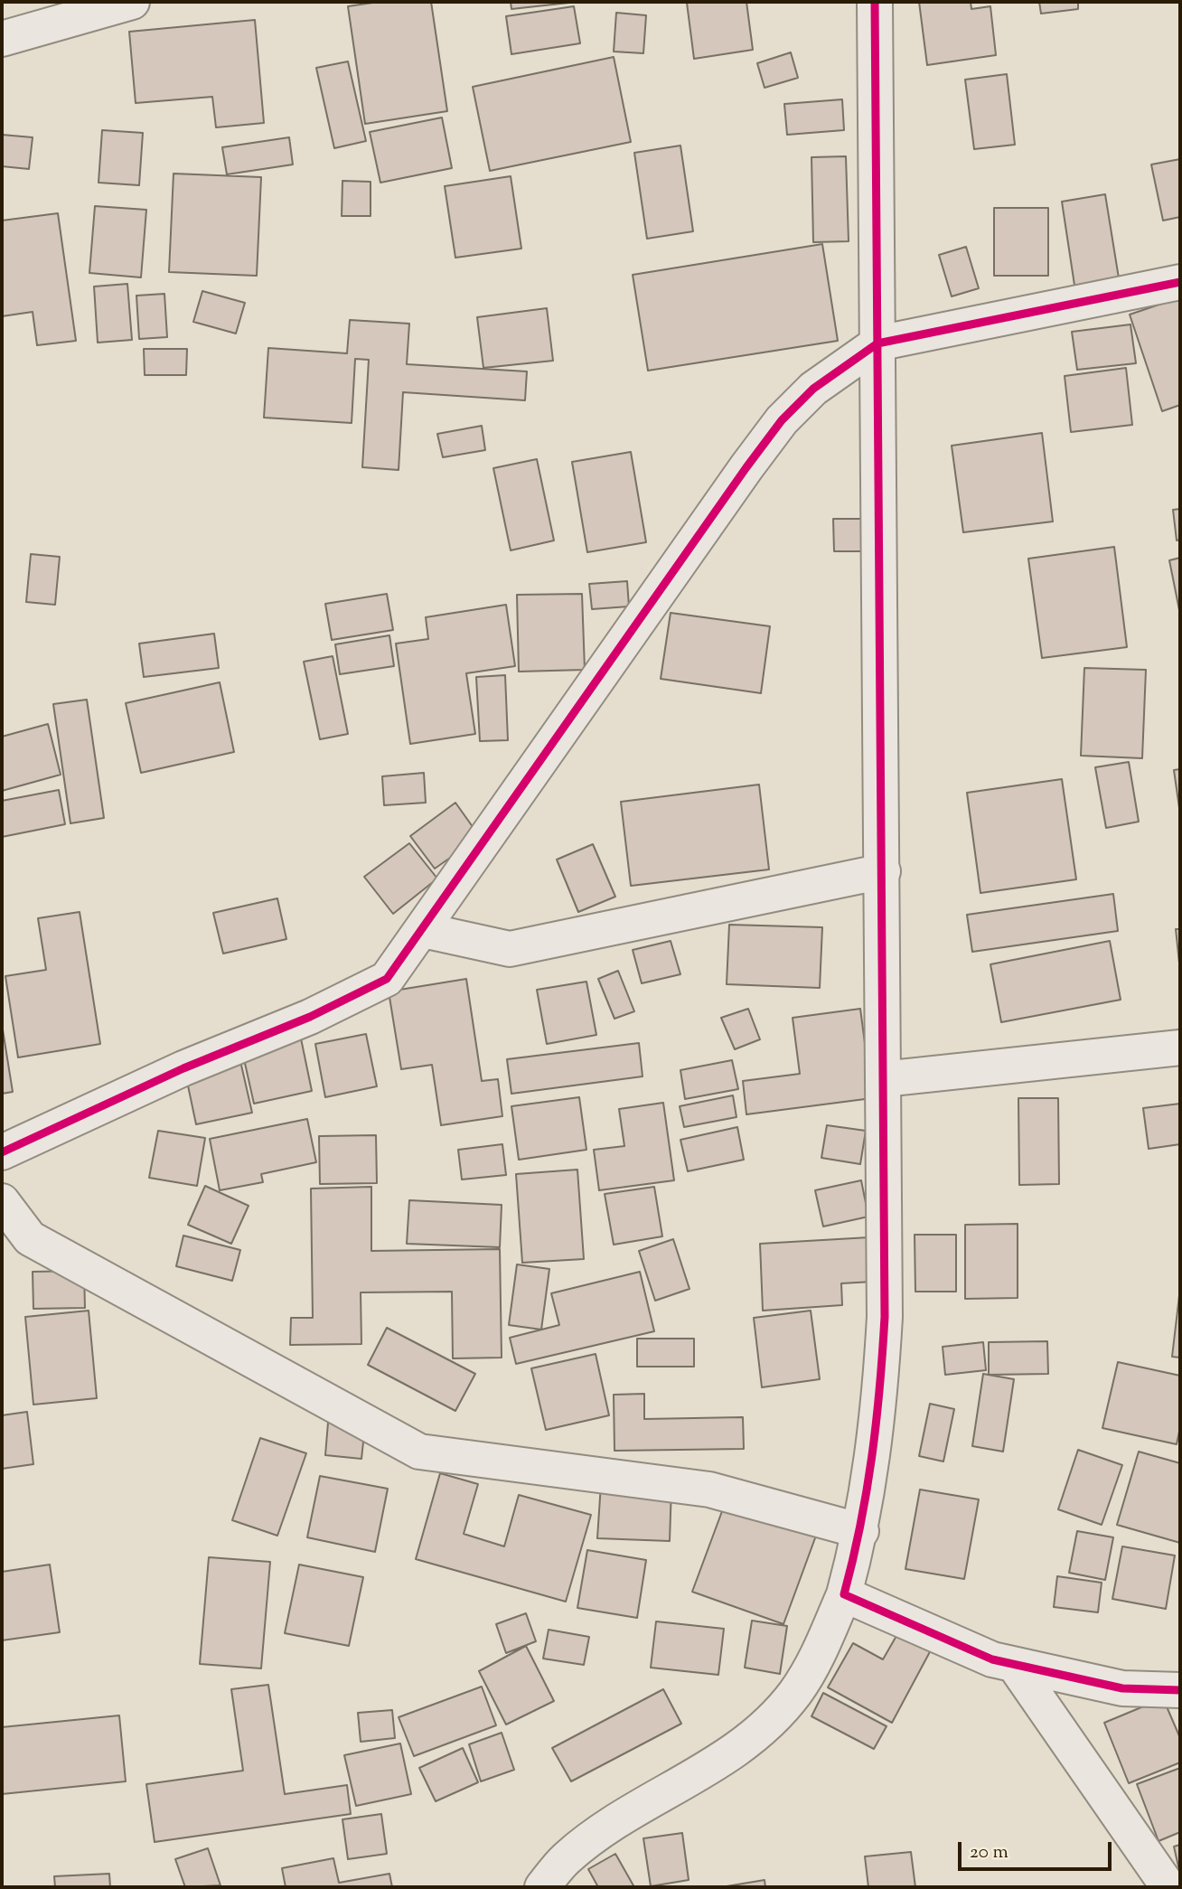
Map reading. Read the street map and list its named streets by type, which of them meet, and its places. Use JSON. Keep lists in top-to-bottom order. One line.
{"scale_bar":"20 m"}
